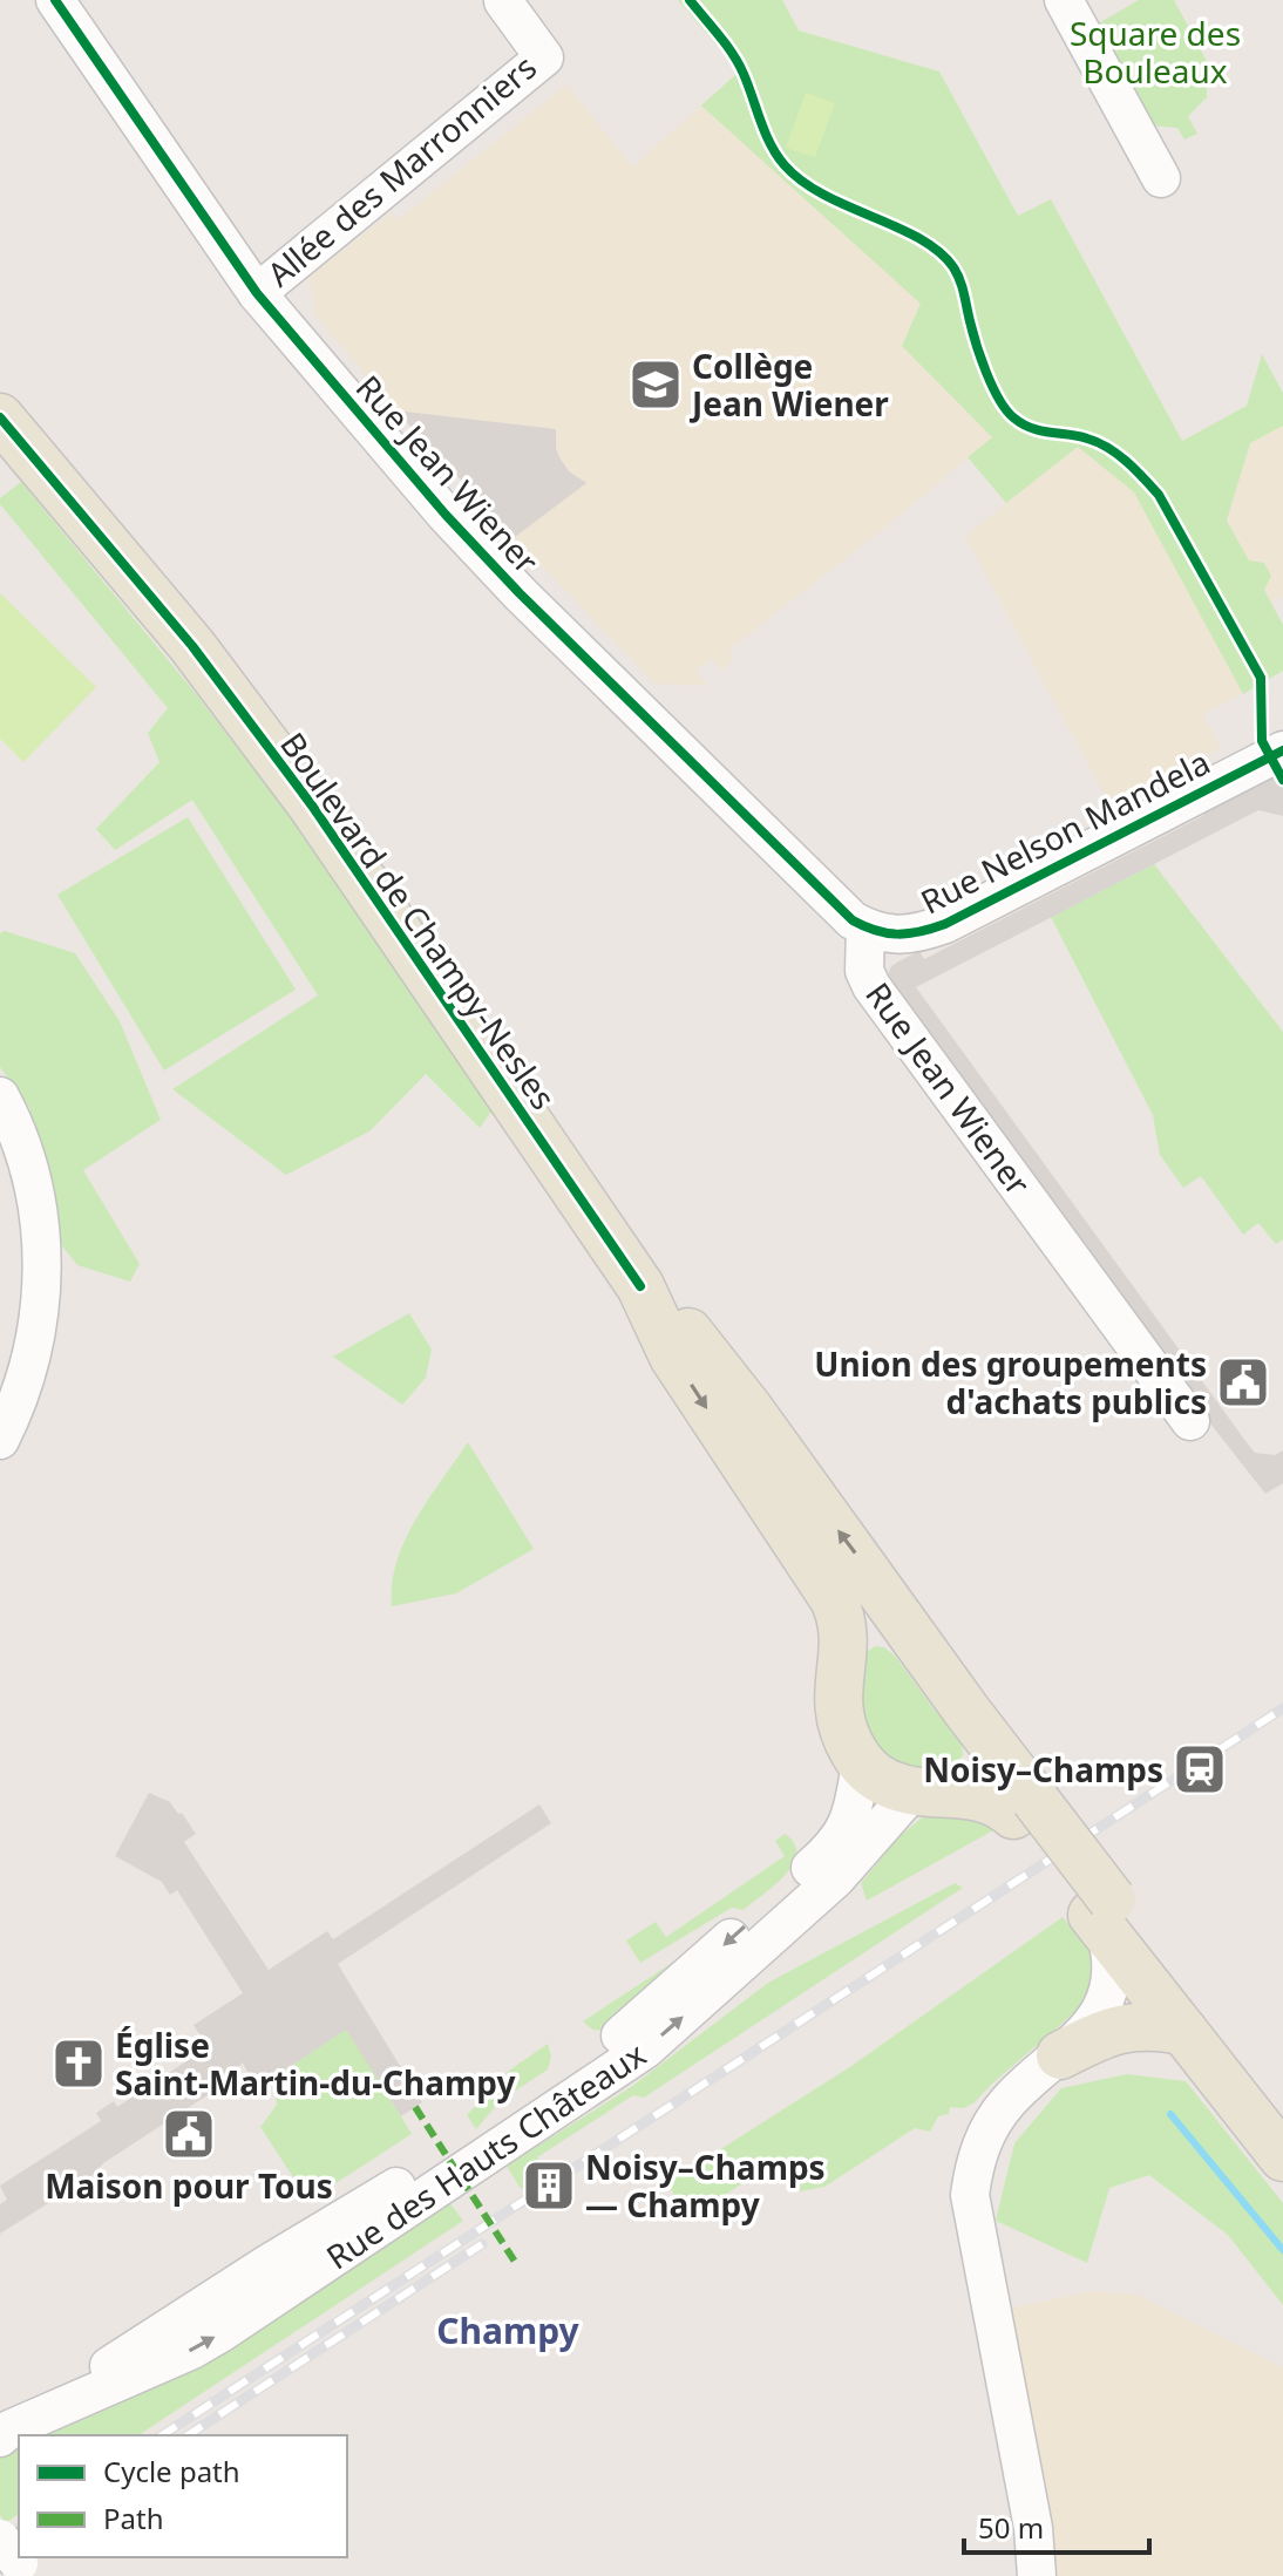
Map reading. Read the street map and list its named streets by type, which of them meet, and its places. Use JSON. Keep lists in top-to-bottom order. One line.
{"streets":{"main road":["Boulevard de Champy-Nesles"],"street":["Allée des Marronniers","Rue Jean Wiener","Rue Nelson Mandela","Rue des Hauts Châteaux"]},"crossings":[["Allée des Marronniers","Rue Jean Wiener"],["Rue Jean Wiener","Rue Nelson Mandela"]],"districts":["Champy"],"parks":["Square des Bouleaux"],"places":{"school or university":["Collège Jean Wiener"],"public building":["Union des groupements d'achats publics","Maison pour Tous"],"station":["Noisy–Champs"],"church":["Église Saint-Martin-du-Champy"],"building":["Noisy–Champs — Champy"]},"legend":["Cycle path","Path"],"scale_bar":"50 m"}
